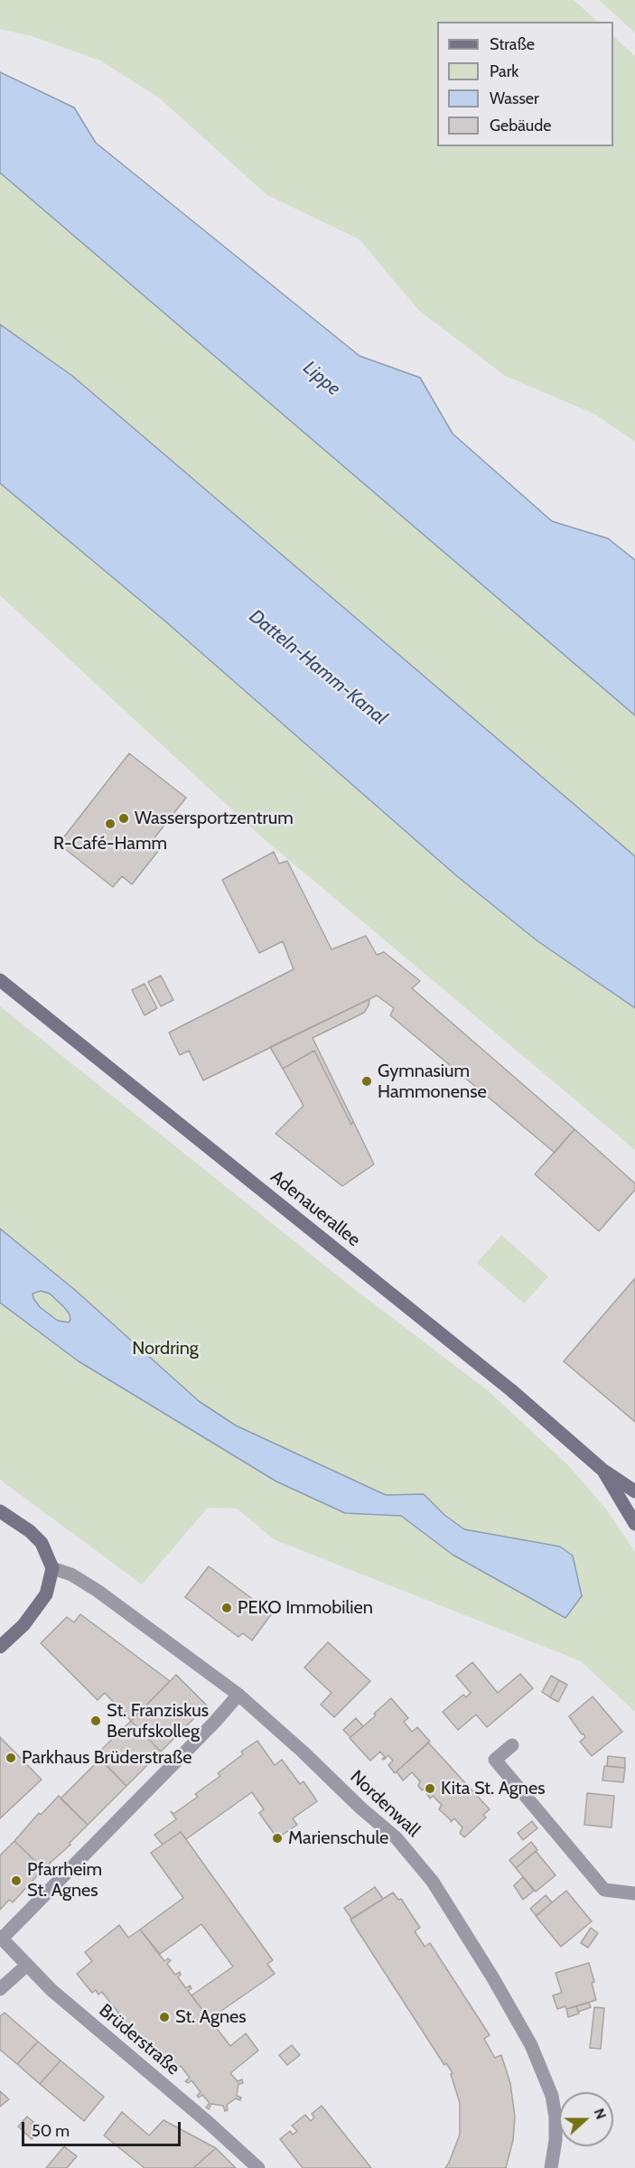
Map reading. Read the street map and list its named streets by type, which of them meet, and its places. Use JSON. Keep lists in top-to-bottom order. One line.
{"streets":{"main road":["Adenauerallee"],"street":["Nordenwall","Brüderstraße"]},"water":["Lippe","Datteln-Hamm-Kanal"],"parks":["Nordring"],"places":["Wassersportzentrum","R-Café-Hamm","Gymnasium Hammonense","PEKO Immobilien","St. Franziskus Berufskolleg","Parkhaus Brüderstraße","Kita St. Agnes","Marienschule","Pfarrheim St. Agnes","St. Agnes"],"legend":["Straße","Park","Wasser","Gebäude"],"scale_bar":"50 m","north":"right"}
